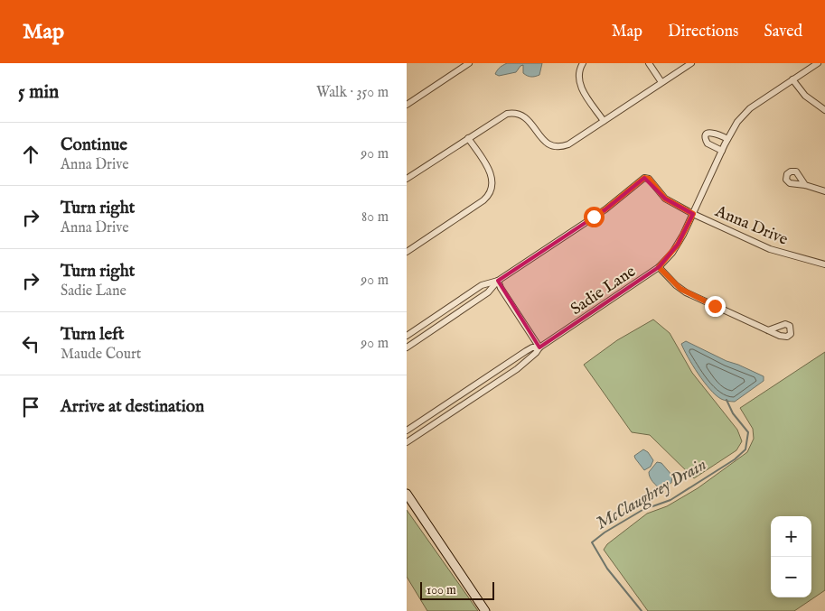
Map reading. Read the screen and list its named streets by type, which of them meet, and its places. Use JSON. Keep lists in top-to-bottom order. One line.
{"streets":{"street":["Anna Drive","Sadie Lane"]},"crossings":[["Anna Drive","Sadie Lane"]],"water":["McClaughrey Drain"],"scale_bar":"100 m","page":{"header":"Map","nav":["Map","Directions","Saved"],"heading":["5 min","Walk · 350 m"],"list":[["Continue","Anna Drive","90 m"],["Turn right","Anna Drive","80 m"],["Turn right","Sadie Lane","90 m"],["Turn left","Maude Court","90 m"],"Arrive at destination"],"map_buttons":["+","−"],"scale":"100 m"}}
